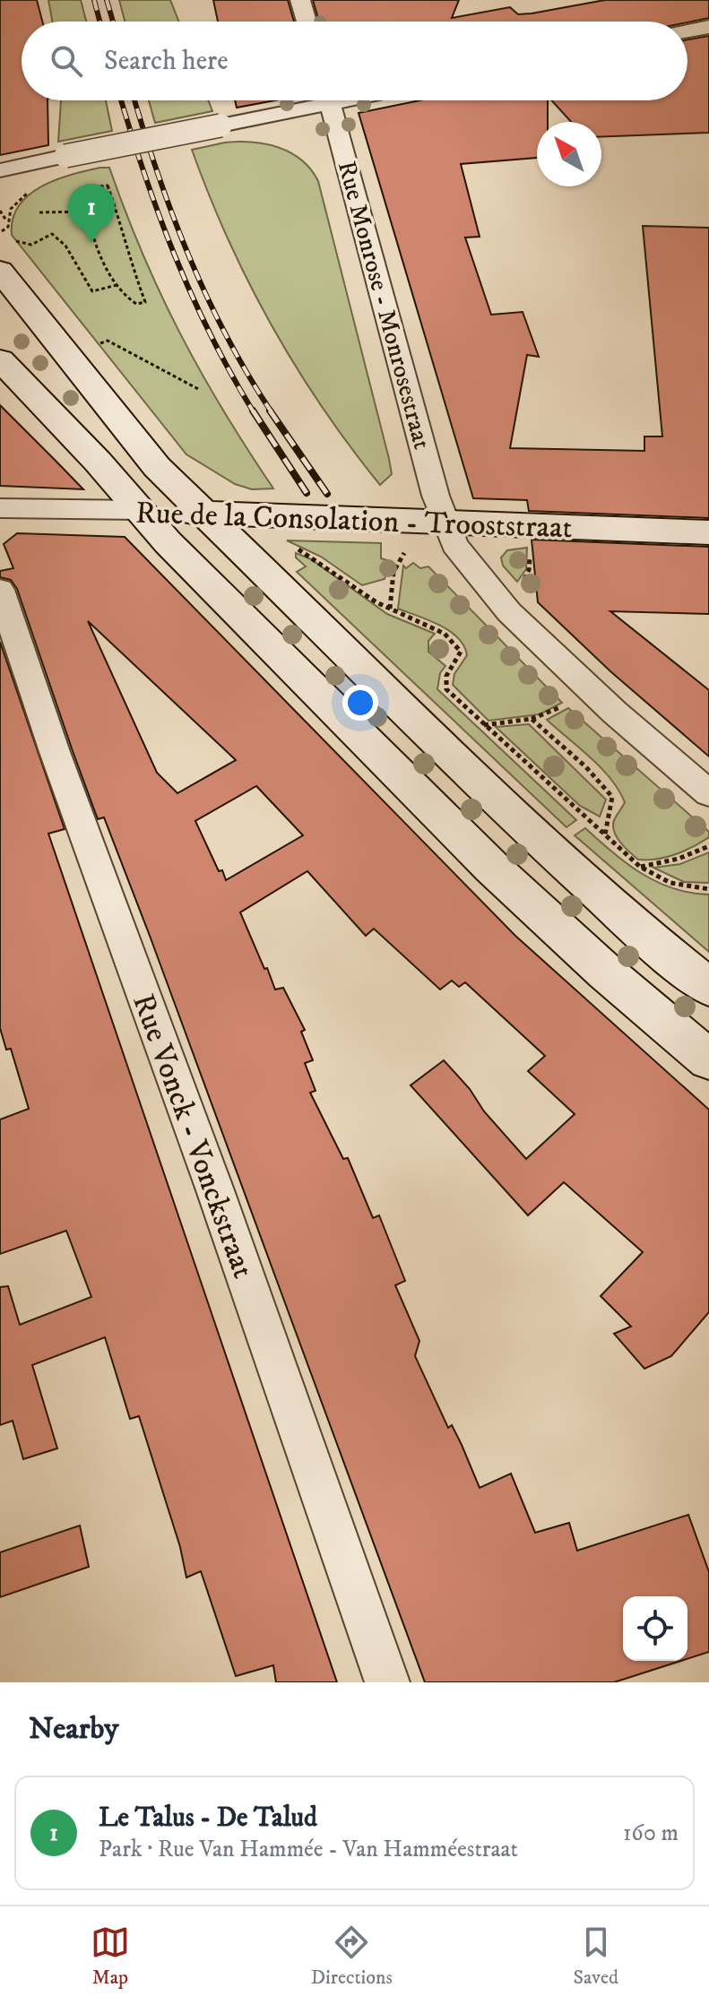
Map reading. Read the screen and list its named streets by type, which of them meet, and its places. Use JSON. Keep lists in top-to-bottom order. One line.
{"streets":{"street":["Rue Monrose - Monrosestraat","Rue de la Consolation - Trooststraat","Rue Vonck - Vonckstraat"]},"crossings":[["Rue Monrose - Monrosestraat","Rue de la Consolation - Trooststraat"]],"north":"top left","page":{"search":"Search here","pins":"1","heading":"Nearby","list":[{"mark":"1","name":"Le Talus - De Talud","note":"Park · Rue Van Hammée - Van Hamméestraat","value":"160 m"}],"nav":["Map","Directions","Saved"]}}
